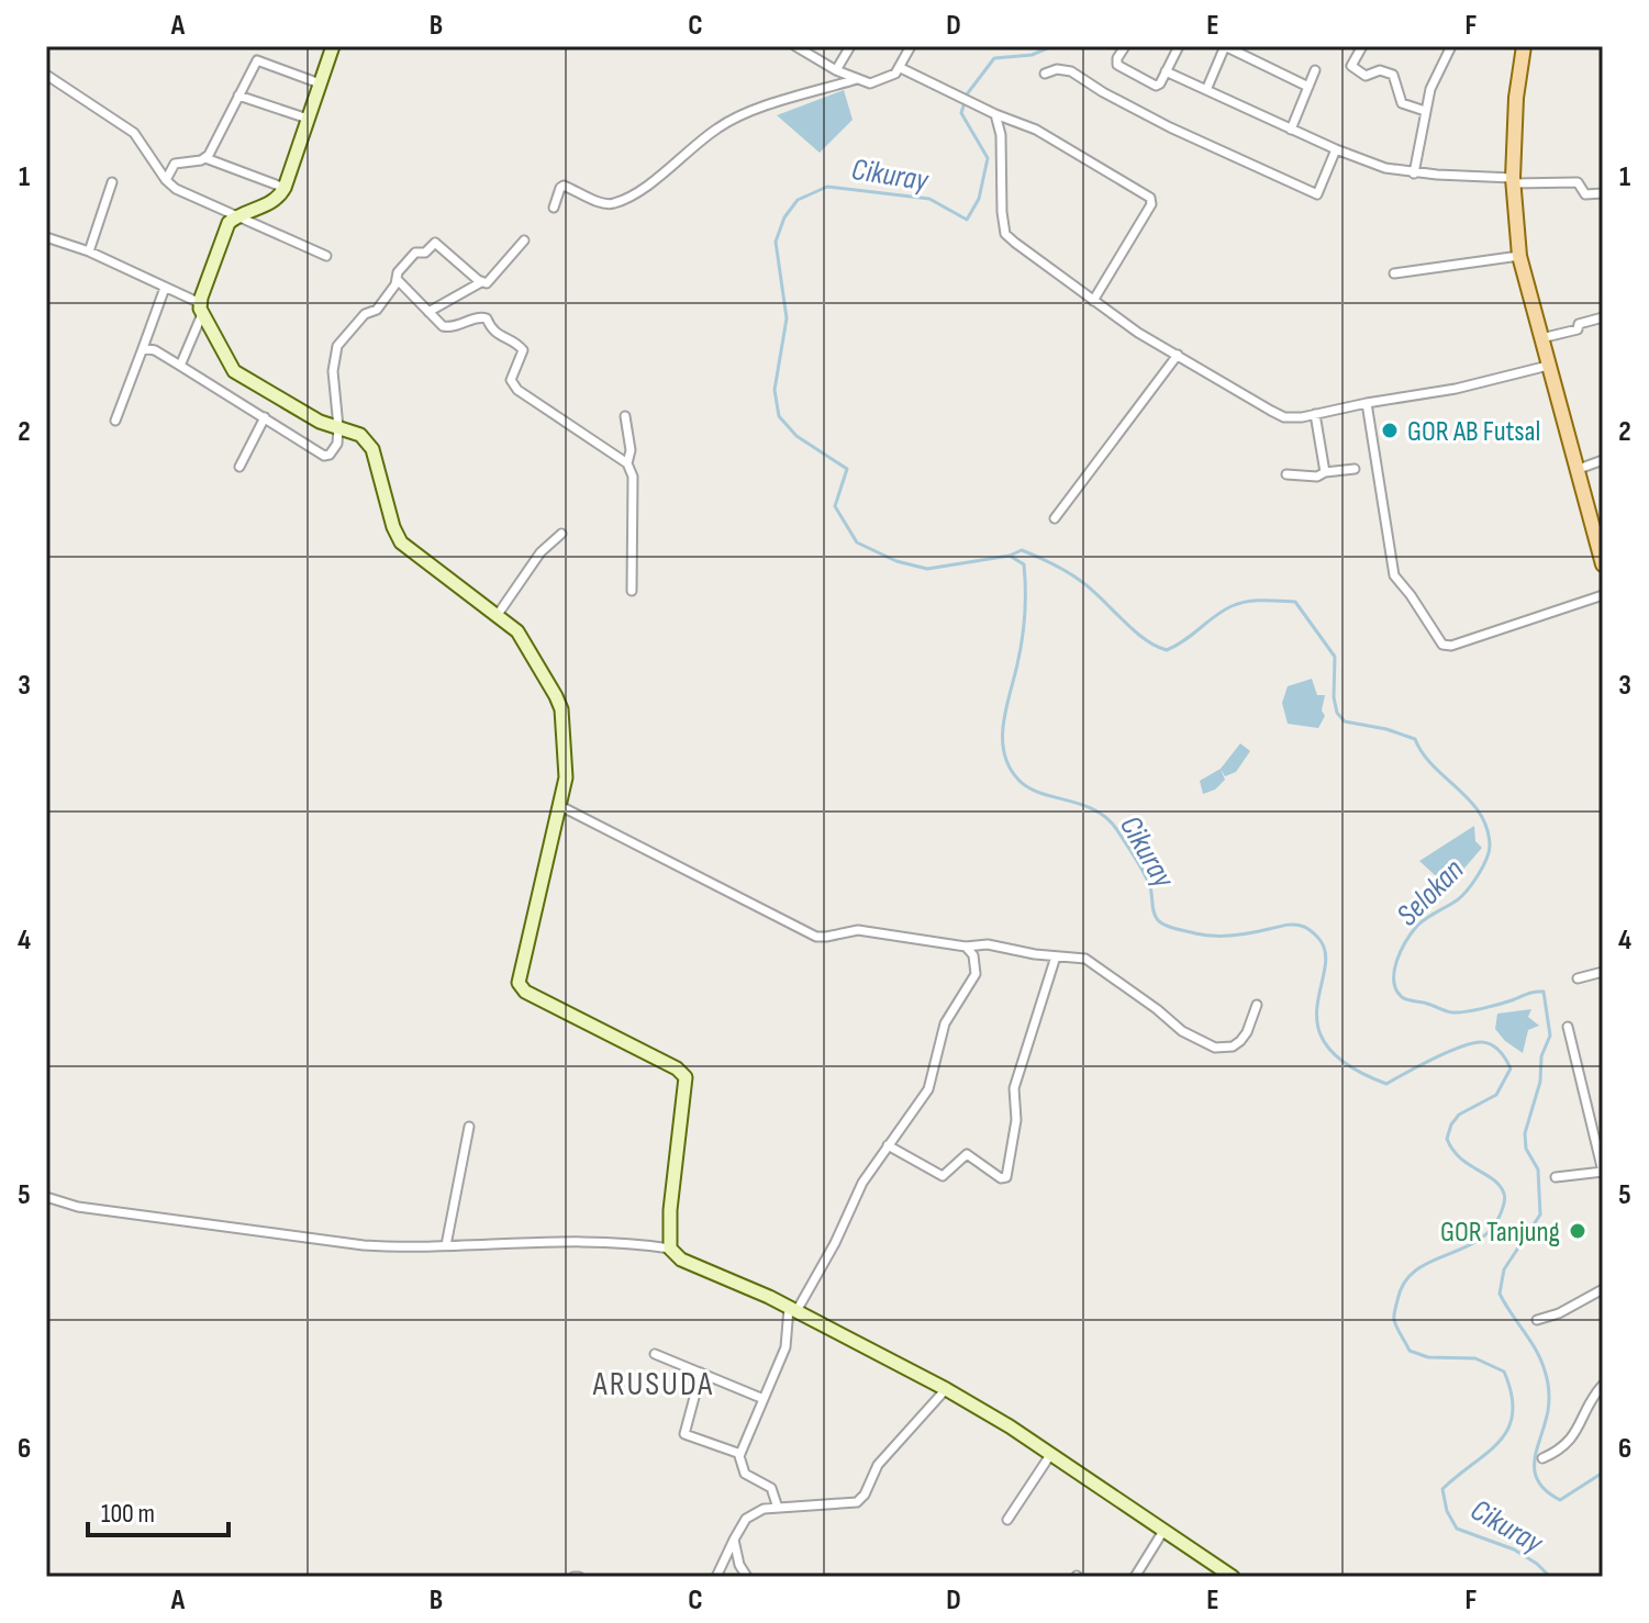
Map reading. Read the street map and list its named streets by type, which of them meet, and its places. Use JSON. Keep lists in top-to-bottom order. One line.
{"districts":["ARUSUDA"],"water":["Cikuray","Selokan"],"places":["GOR AB Futsal","GOR Tanjung"],"scale_bar":"100 m","grid":{"columns":["A","B","C","D","E","F"],"rows":["1","2","3","4","5","6"]}}
